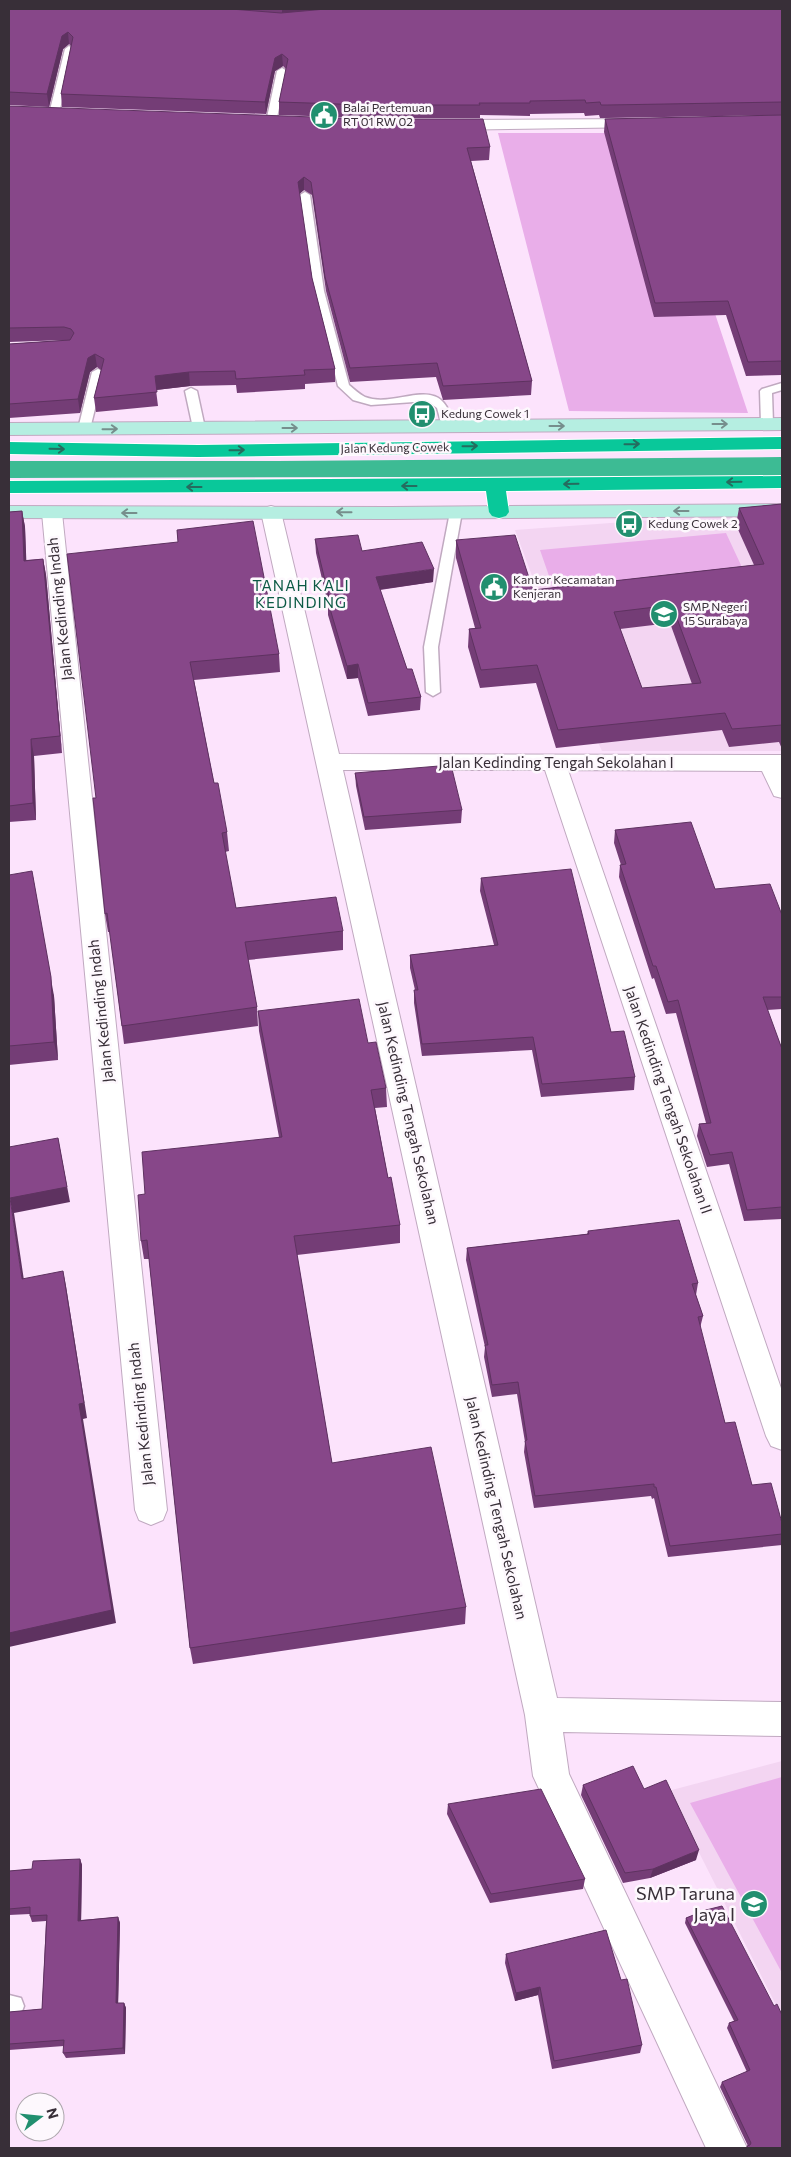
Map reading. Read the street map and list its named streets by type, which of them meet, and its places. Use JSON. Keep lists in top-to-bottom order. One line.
{"streets":{"highway":["Jalan Kedung Cowek"],"street":["Jalan Kedinding Indah","Jalan Kedinding Tengah Sekolahan I","Jalan Kedinding Tengah Sekolahan II","Jalan Kedinding Tengah Sekolahan"]},"crossings":[["Jalan Kedinding Tengah Sekolahan I","Jalan Kedinding Tengah Sekolahan II"],["Jalan Kedinding Tengah Sekolahan I","Jalan Kedinding Tengah Sekolahan"]],"districts":["TANAH KALI KEDINDING"],"places":{"public building":["Balai Pertemuan RT 01 RW 02","Kantor Kecamatan Kenjeran"],"bus stop":["Kedung Cowek 1","Kedung Cowek 2"],"school or university":["SMP Negeri 15 Surabaya","SMP Taruna Jaya I"]},"north":"right"}
